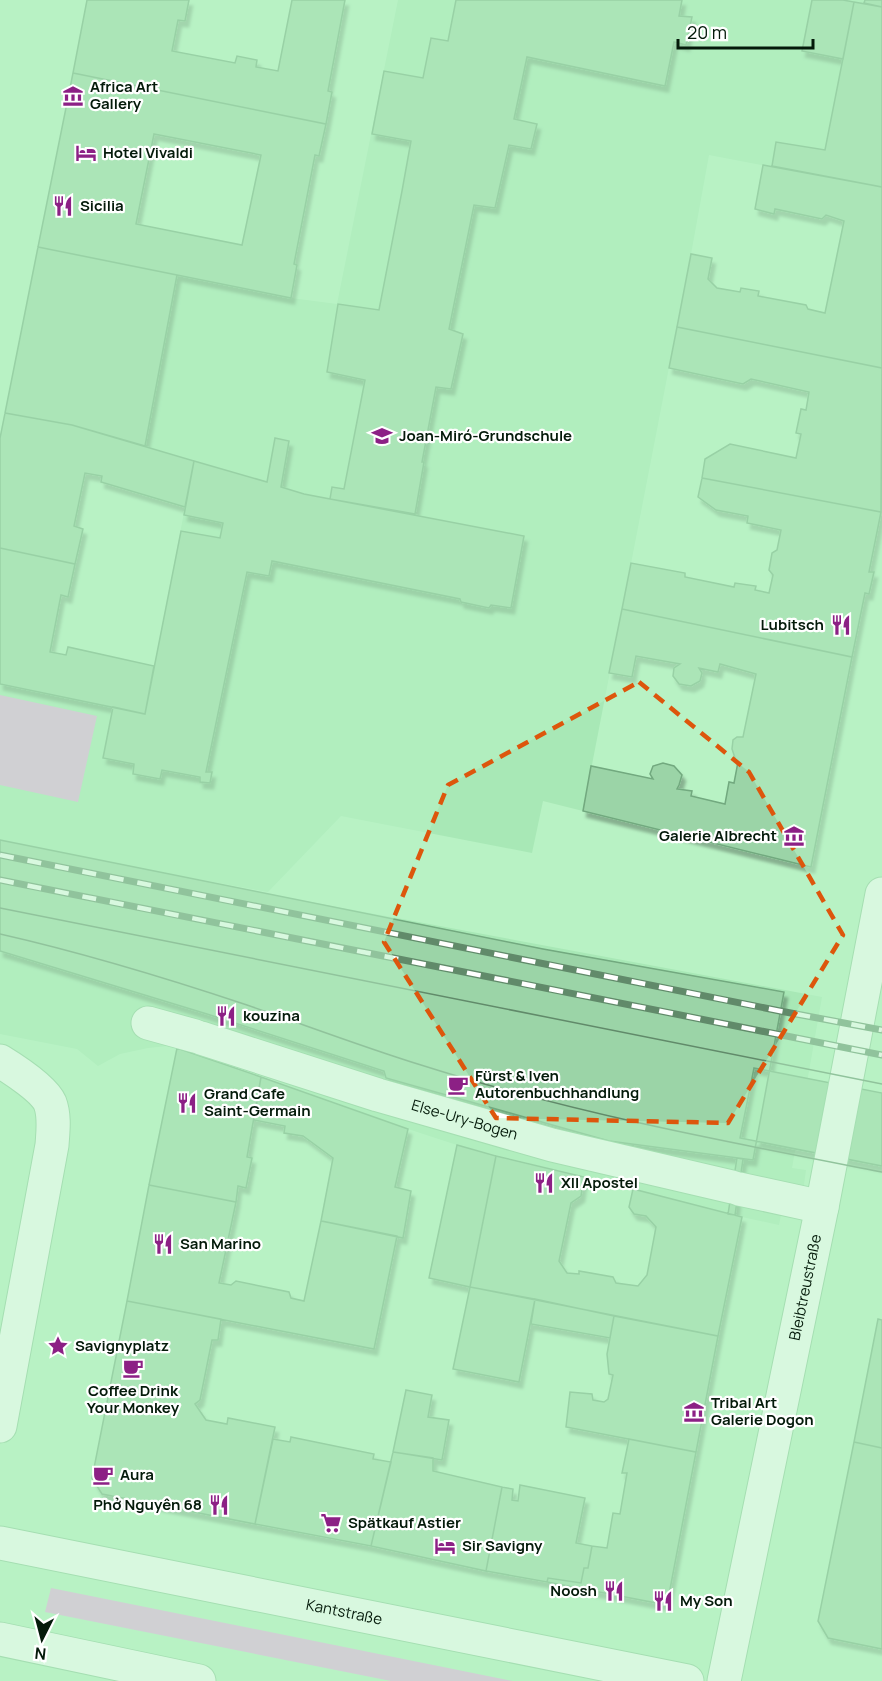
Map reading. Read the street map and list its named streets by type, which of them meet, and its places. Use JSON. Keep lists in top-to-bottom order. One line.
{"streets":{"street":["Else-Ury-Bogen","Bleibtreustraße","Kantstraße"]},"crossings":[["Else-Ury-Bogen","Bleibtreustraße"]],"places":{"museum":["Africa Art Gallery","Galerie Albrecht","Tribal Art Galerie Dogon"],"hotel":["Hotel Vivaldi","Sir Savigny"],"restaurant":["Sicilia","Lubitsch","kouzina","Grand Cafe Saint-Germain","XII Apostel","San Marino","Phở Nguyên 68","Noosh","My Son"],"school or university":["Joan-Miró-Grundschule"],"cafe":["Fürst & Iven Autorenbuchhandlung","Coffee Drink Your Monkey","Aura"],"place":["Savignyplatz"],"supermarket":["Spätkauf Astier"]},"scale_bar":"20 m","north":"bottom"}
